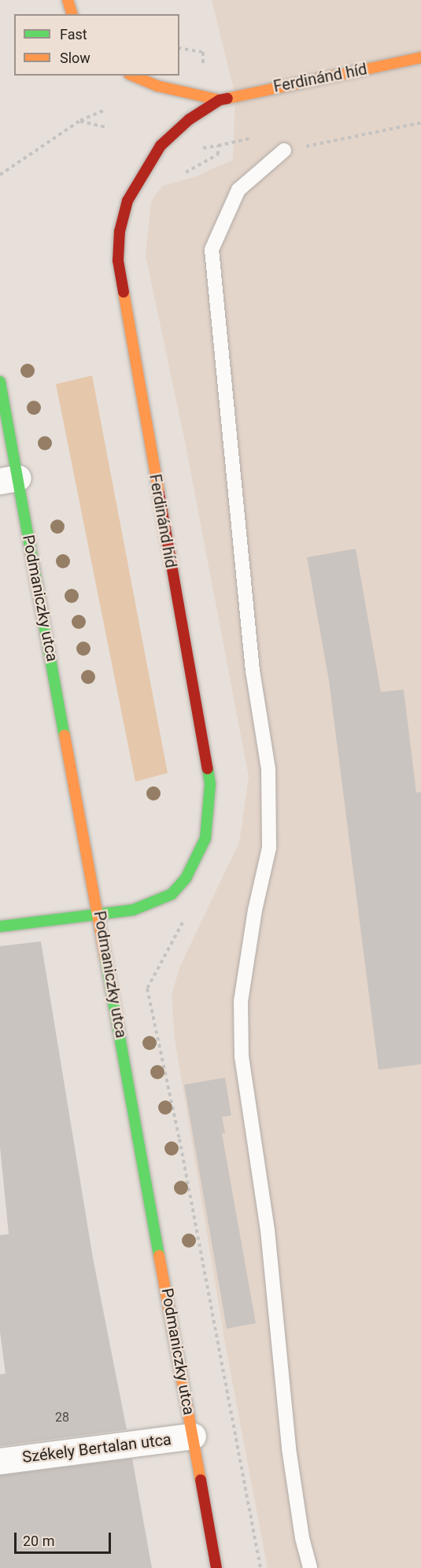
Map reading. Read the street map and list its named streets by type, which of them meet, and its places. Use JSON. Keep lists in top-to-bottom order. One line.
{"streets":{"street":["Ferdinánd híd","Podmaniczky utca","Székely Bertalan utca"]},"crossings":[["Ferdinánd híd","Podmaniczky utca"],["Podmaniczky utca","Székely Bertalan utca"]],"house_numbers":["28"],"legend":["Fast","Slow"],"scale_bar":"20 m"}
